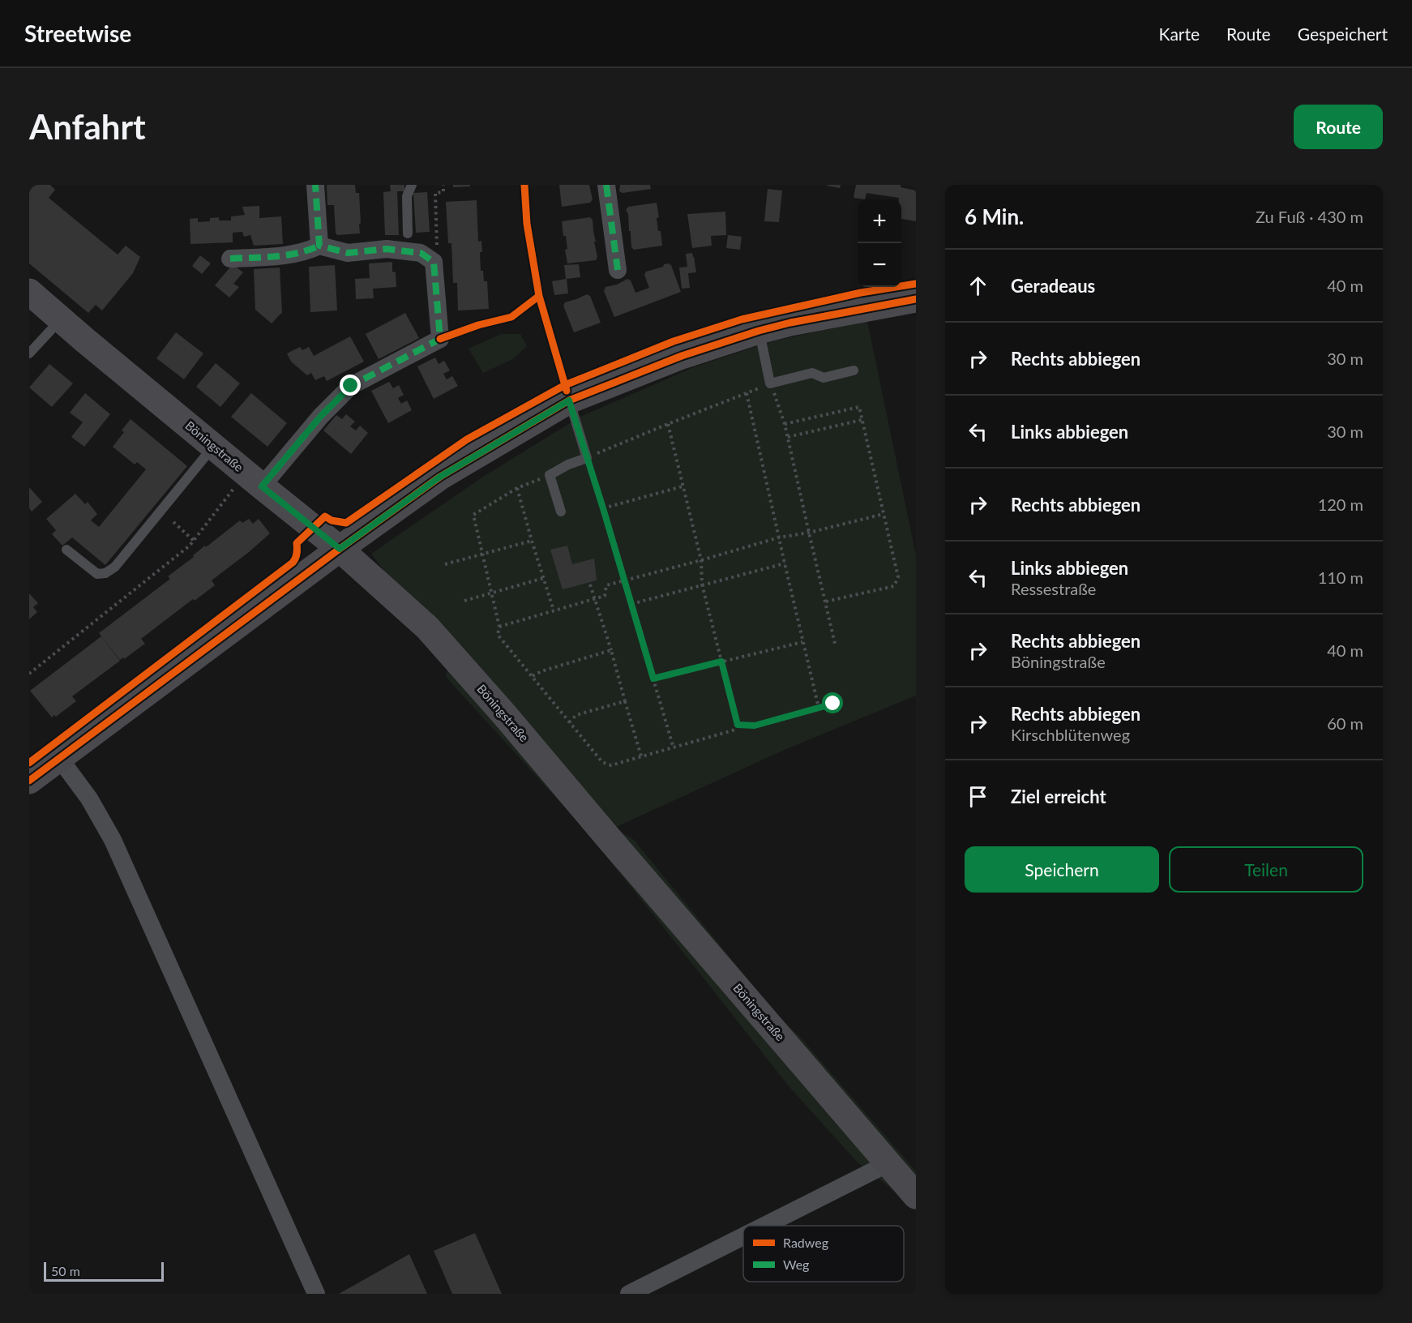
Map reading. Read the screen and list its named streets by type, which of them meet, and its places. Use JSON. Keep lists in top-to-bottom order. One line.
{"streets":{"main road":["Böningstraße"]},"legend":["Radweg","Weg"],"scale_bar":"50 m","page":{"header":"Streetwise","nav":["Karte","Route","Gespeichert"],"buttons":["Route",["Speichern","Teilen"]],"title":"Anfahrt","heading":["6 Min.","Zu Fuß · 430 m"],"map_buttons":["+","−"],"list":[["Geradeaus","40 m"],["Rechts abbiegen","30 m"],["Links abbiegen","30 m"],["Rechts abbiegen","120 m"],["Links abbiegen","Ressestraße","110 m"],["Rechts abbiegen","Böningstraße","40 m"],["Rechts abbiegen","Kirschblütenweg","60 m"],"Ziel erreicht"],"scale":"50 m"}}
